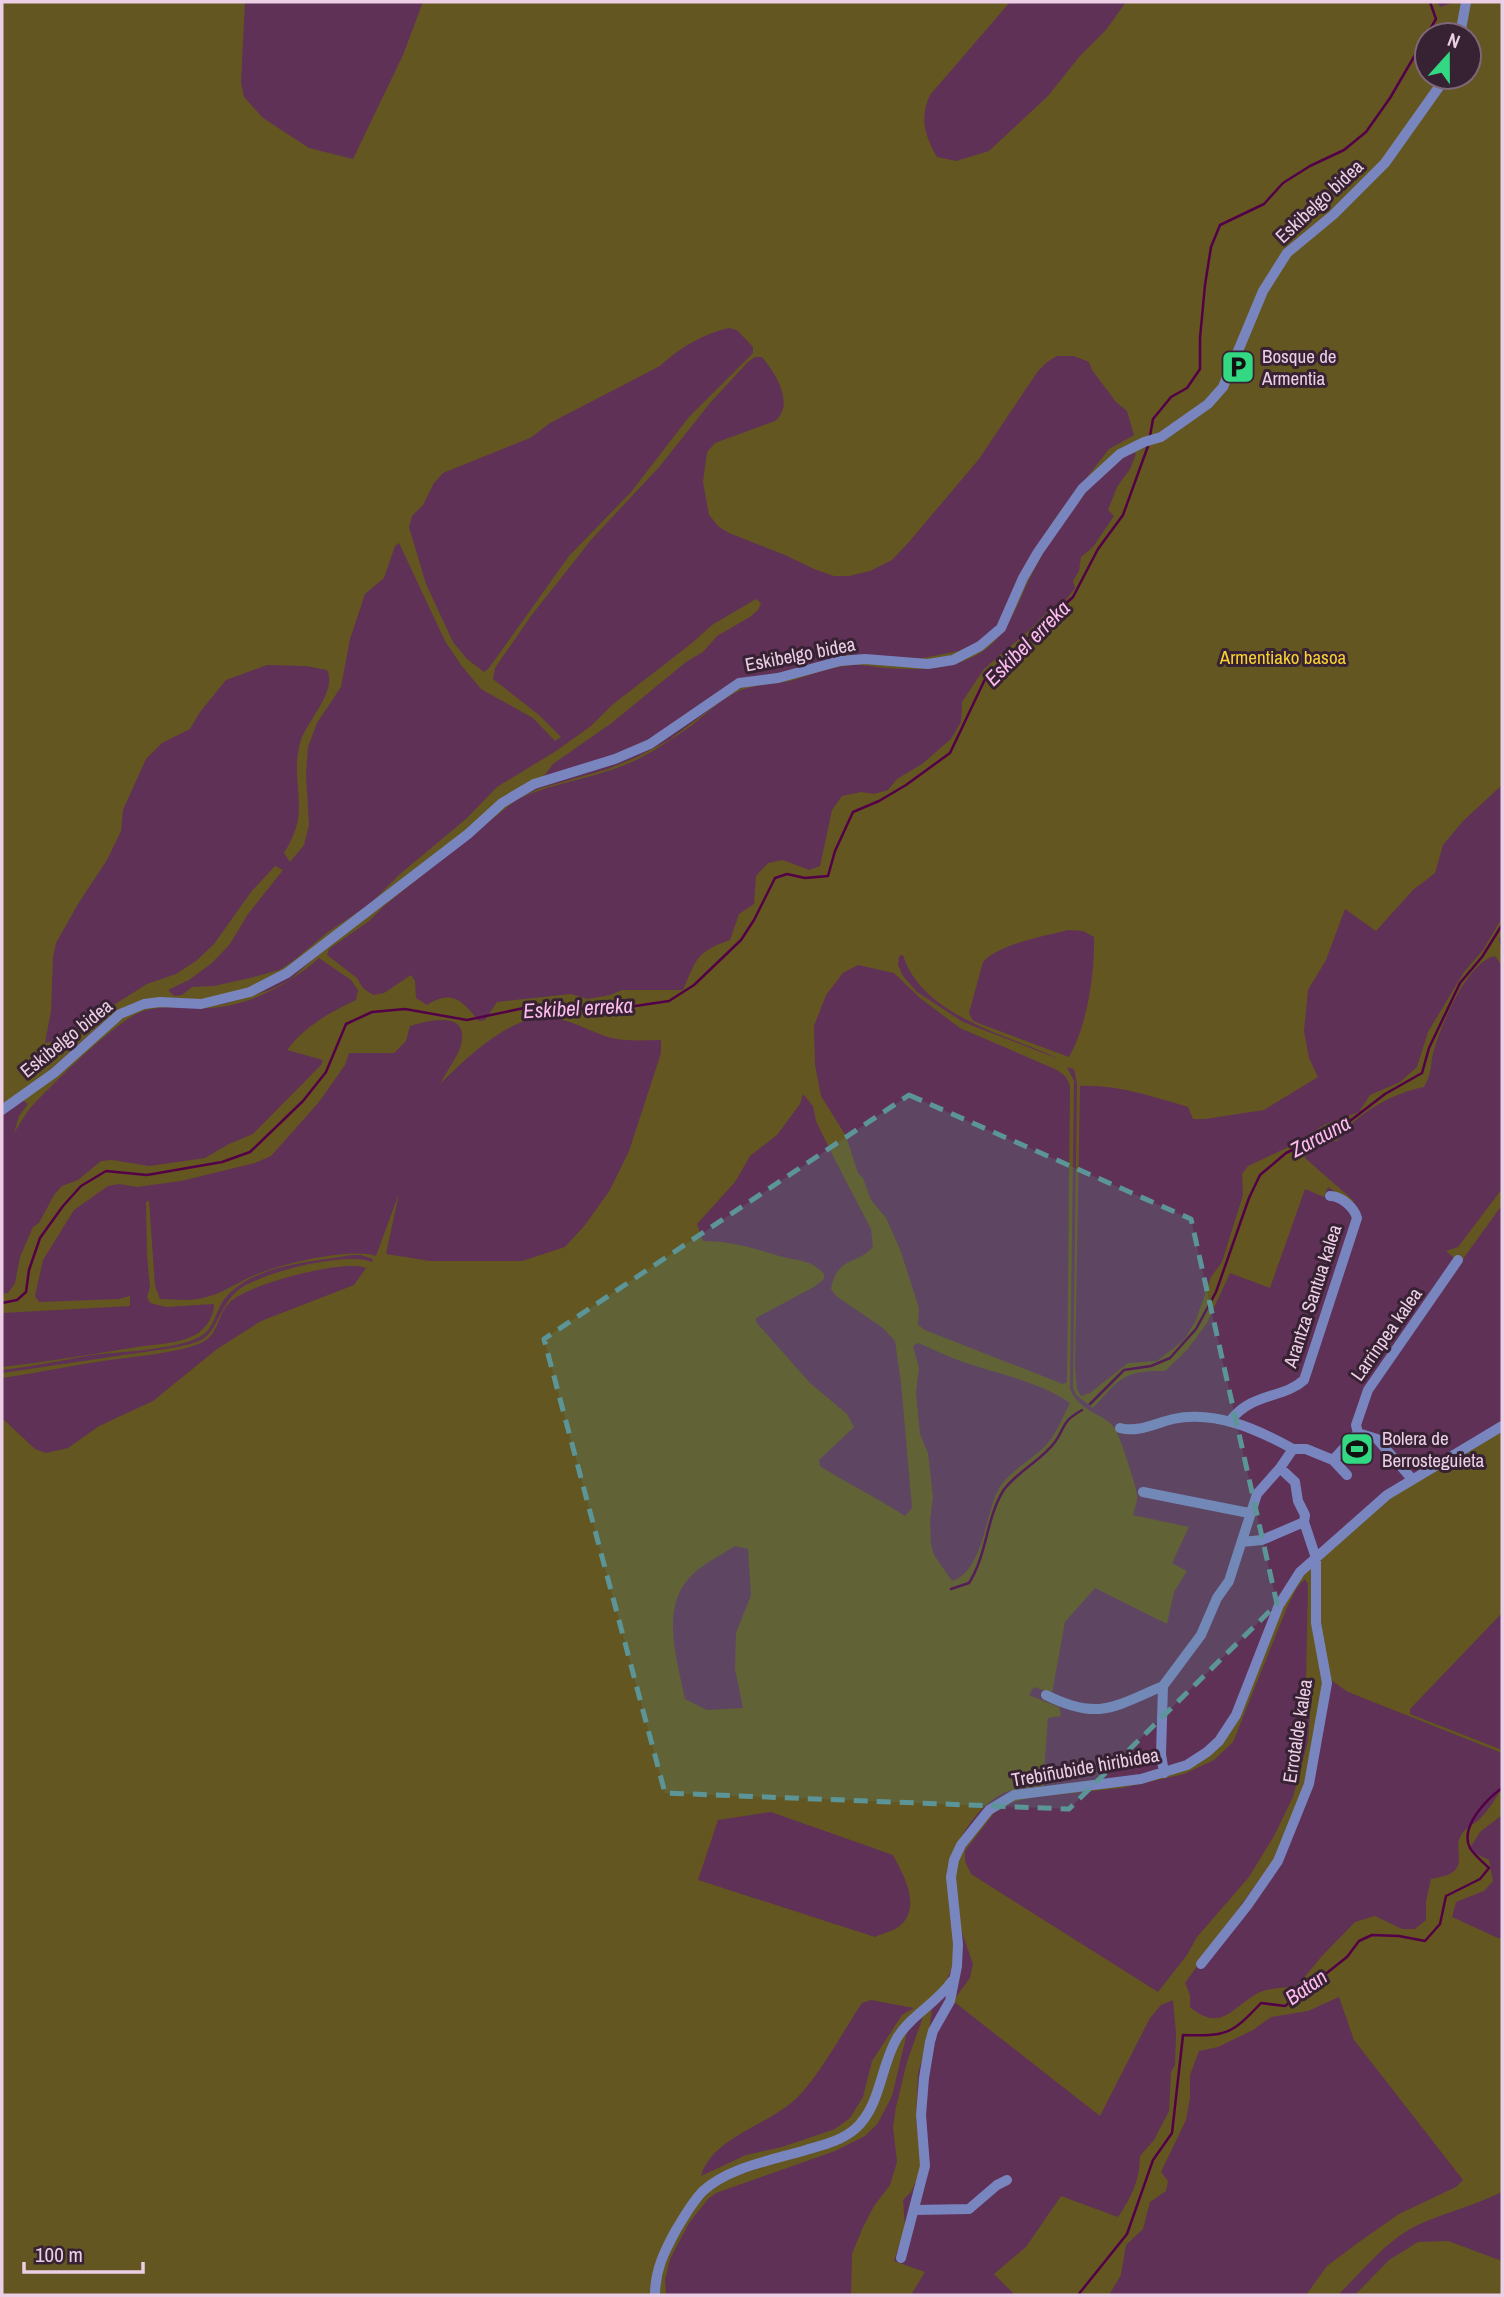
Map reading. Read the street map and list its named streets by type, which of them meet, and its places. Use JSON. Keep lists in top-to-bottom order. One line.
{"streets":{"street":["Eskibelgo bidea","Arantza Santua kalea","Larrinpea kalea","Errotalde kalea","Trebiñubide hiribidea"]},"crossings":[["Errotalde kalea","Trebiñubide hiribidea"]],"water":["Eskibel erreka","Zarauna","Batan"],"parks":["Armentiako basoa"],"places":{"parking":["Bosque de Armentia"],"sports":["Bolera de Berrosteguieta"]},"scale_bar":"100 m","north":"top"}
